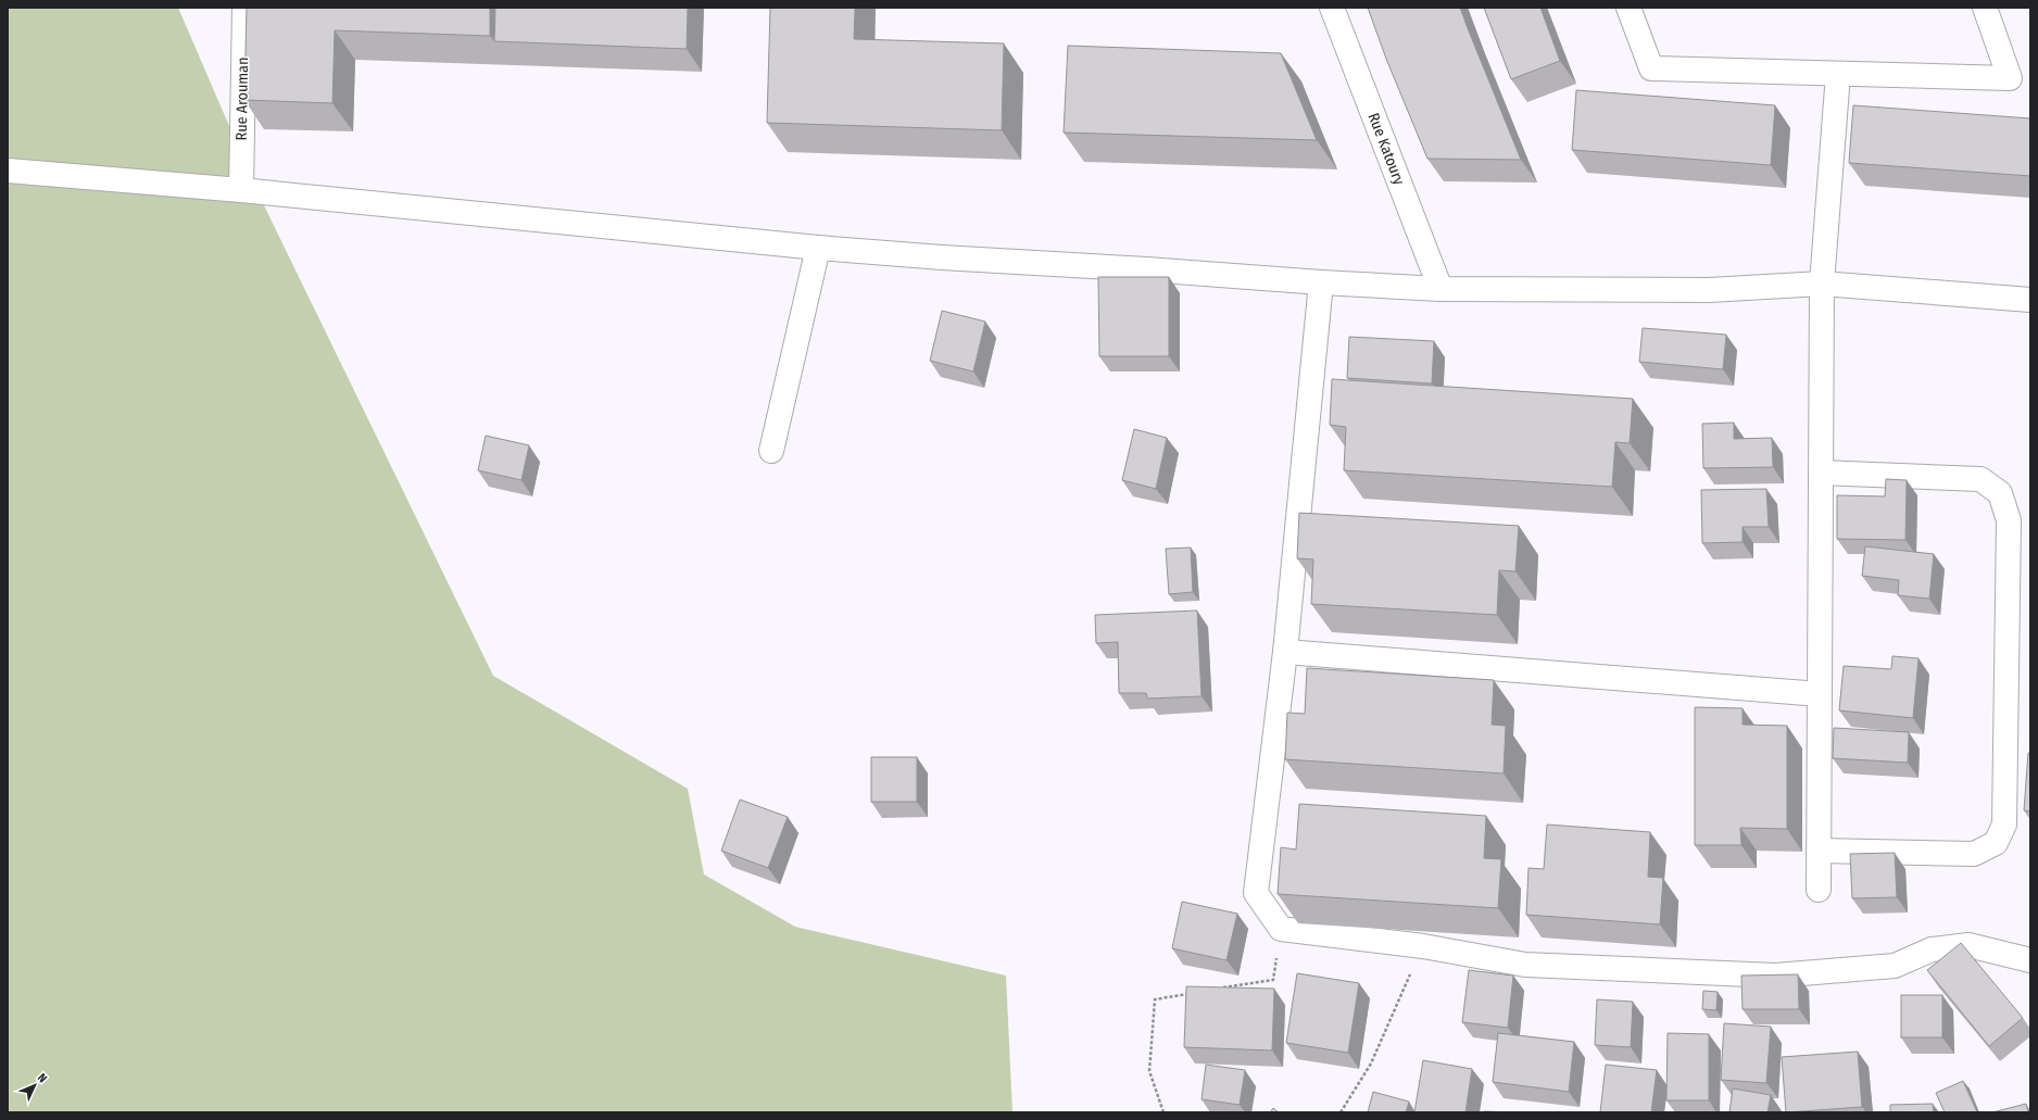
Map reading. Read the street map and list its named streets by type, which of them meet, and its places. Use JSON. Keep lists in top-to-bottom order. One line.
{"streets":{"street":["Rue Arouman","Rue Katoury"]},"north":"top right"}
